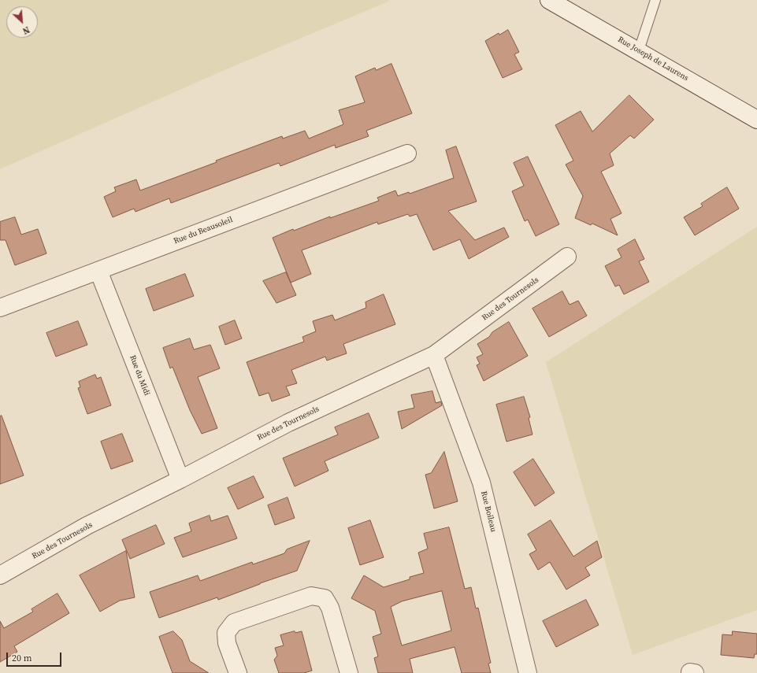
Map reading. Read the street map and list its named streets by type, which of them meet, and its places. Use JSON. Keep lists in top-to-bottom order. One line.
{"streets":{"street":["Rue Joseph de Laurens","Rue du Beausoleil","Rue des Tournesols","Rue du Midi","Rue Boileau"]},"crossings":[["Rue du Beausoleil","Rue du Midi"],["Rue des Tournesols","Rue du Midi"],["Rue des Tournesols","Rue Boileau"]],"scale_bar":"20 m","north":"bottom right"}
